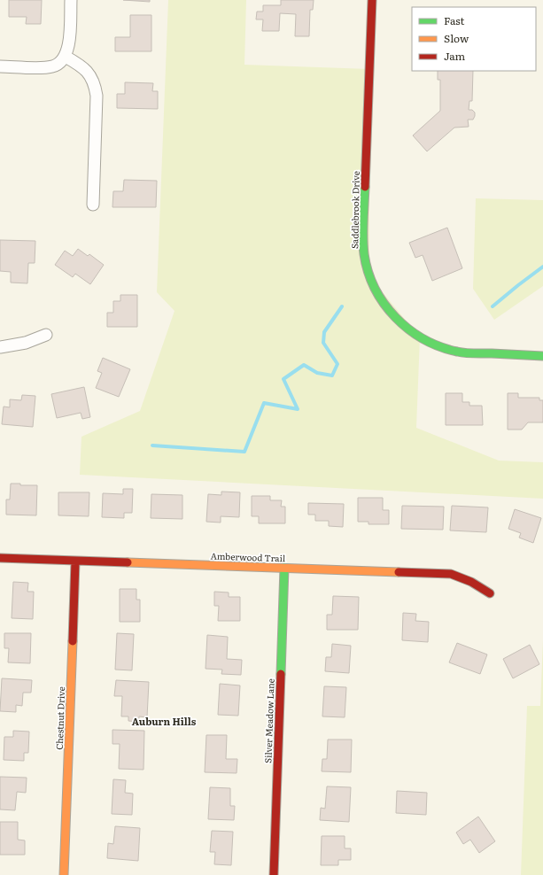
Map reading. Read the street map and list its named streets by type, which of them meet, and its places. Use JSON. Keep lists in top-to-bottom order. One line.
{"streets":{"street":["Saddlebrook Drive","Amberwood Trail","Chestnut Drive","Silver Meadow Lane"]},"crossings":[["Amberwood Trail","Chestnut Drive"],["Amberwood Trail","Silver Meadow Lane"]],"districts":["Auburn Hills"],"legend":["Fast","Slow","Jam"]}
